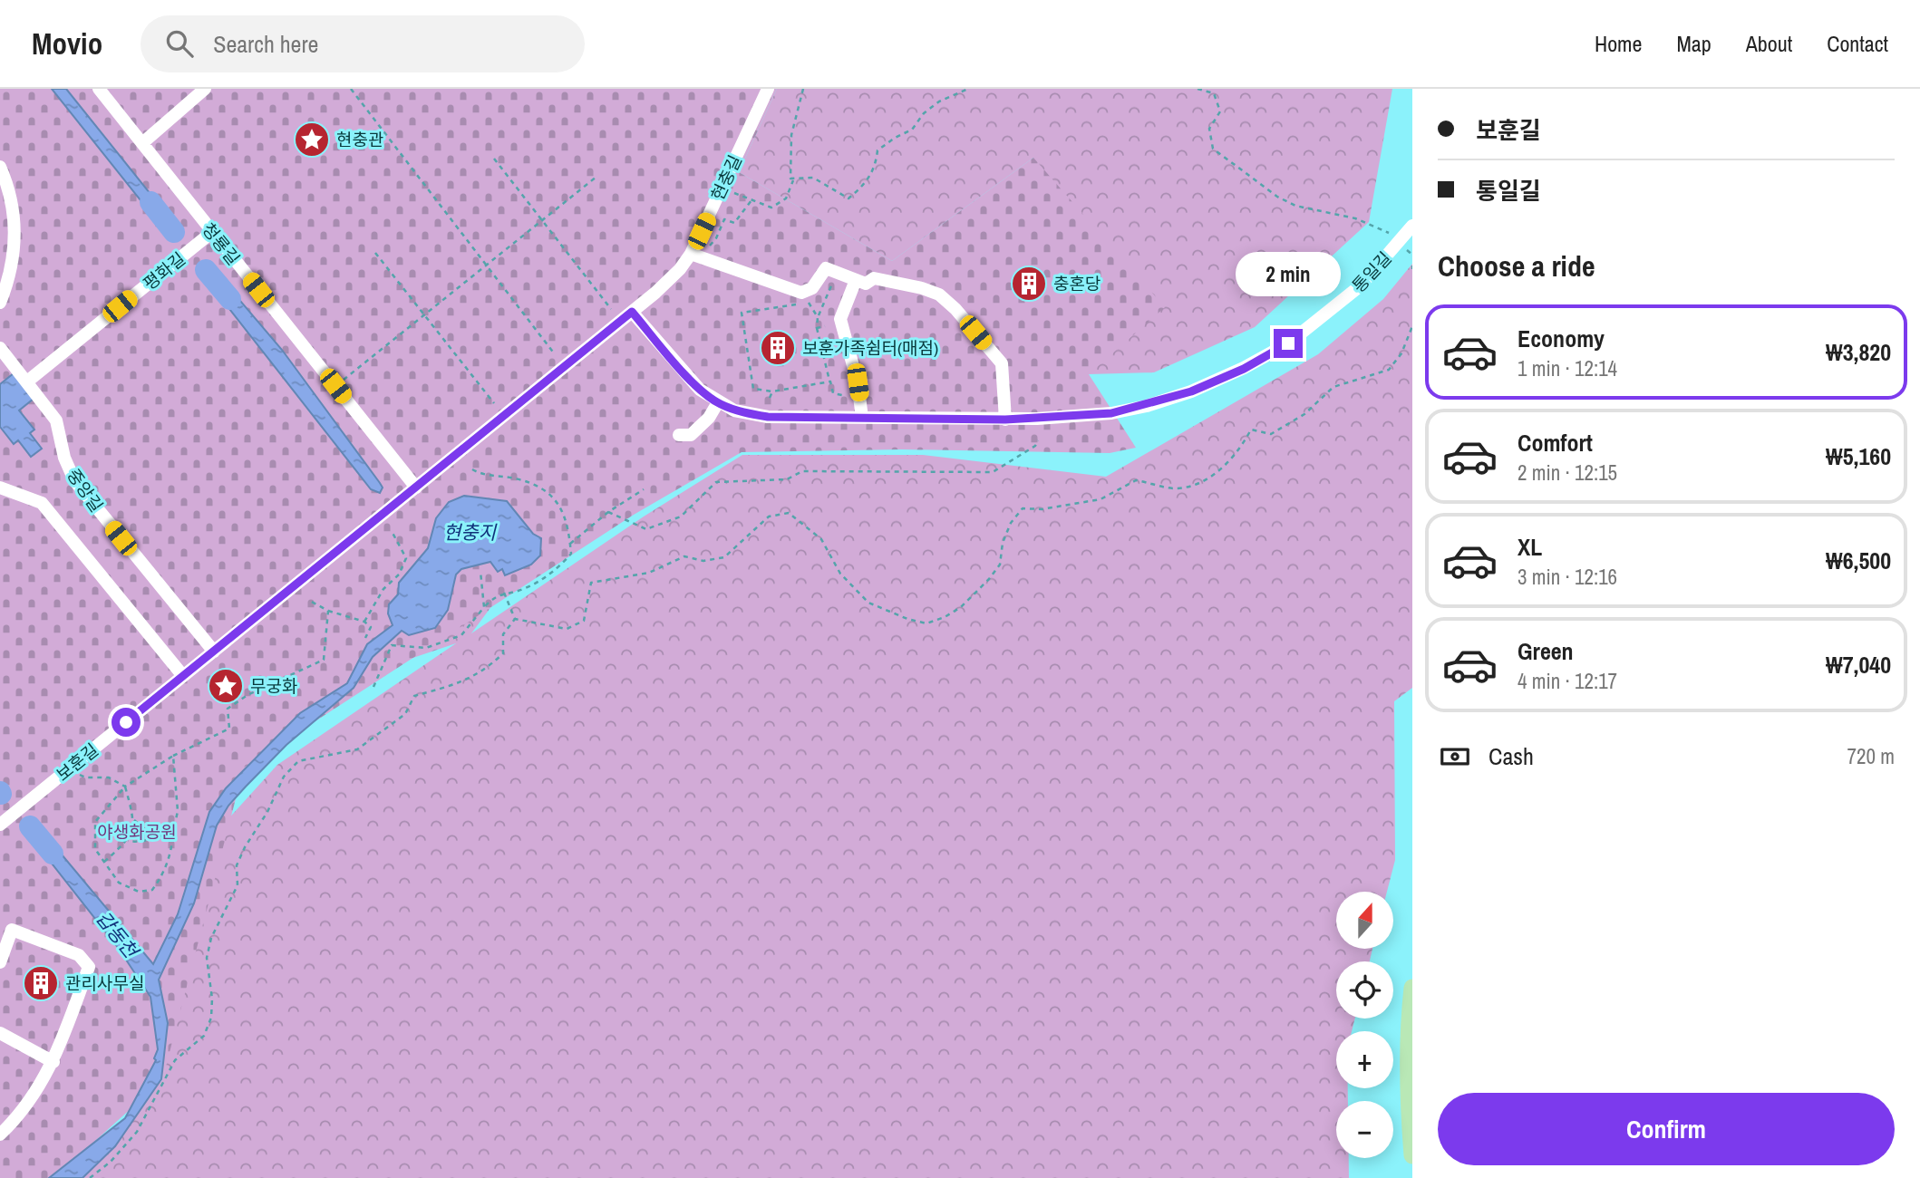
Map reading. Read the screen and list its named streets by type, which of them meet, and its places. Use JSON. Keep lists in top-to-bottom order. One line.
{"streets":{"lane":["현충길","청룡길","평화길","통일길","중앙길","보훈길"]},"crossings":[["현충길","보훈길"],["청룡길","평화길"],["청룡길","보훈길"],["평화길","중앙길"],["통일길","보훈길"],["중앙길","보훈길"]],"water":["현충지","갑동천"],"parks":["야생화공원"],"places":{"place":["현충관","무궁화"],"building":["충혼당","보훈가족쉼터(매점)","관리사무실"]},"north":"top","page":{"header":"Movio","search":"Search here","nav":["Home","Map","About","Contact"],"banner":["보훈길","통일길"],"heading":"Choose a ride","bubble":"2 min","list":[{"name":"Economy","note":"1 min · 12:14","value":"₩3,820"},{"name":"Comfort","note":"2 min · 12:15","value":"₩5,160"},{"name":"XL","note":"3 min · 12:16","value":"₩6,500"},{"name":"Green","note":"4 min · 12:17","value":"₩7,040"}],"pay":["Cash","720 m"],"map_buttons":["+","−"],"buttons":"Confirm"}}
